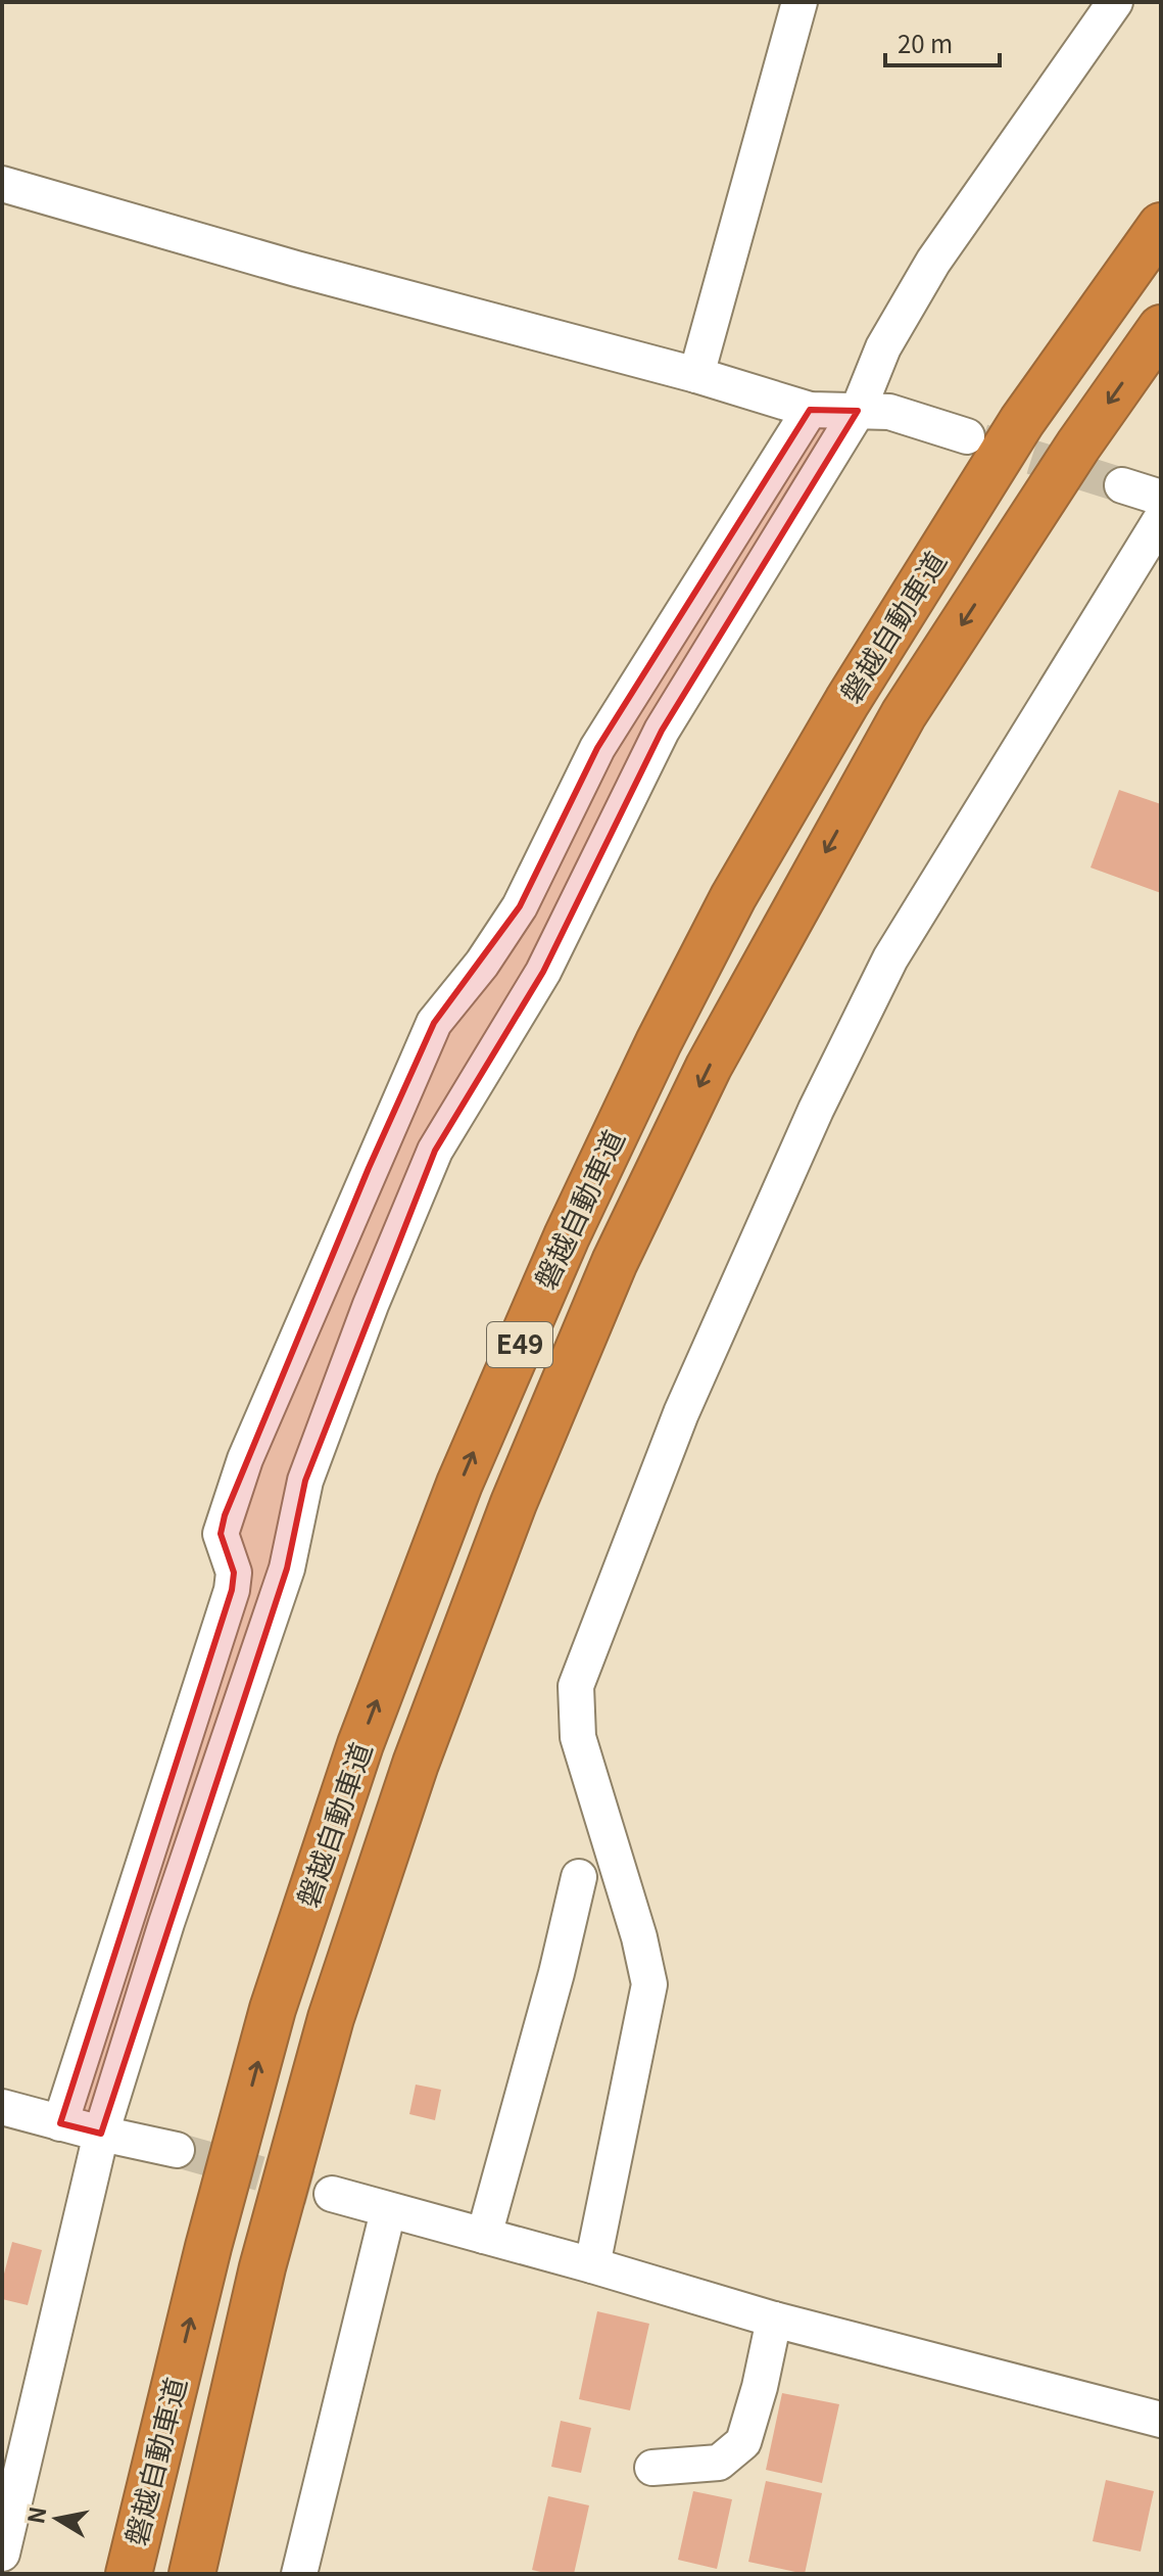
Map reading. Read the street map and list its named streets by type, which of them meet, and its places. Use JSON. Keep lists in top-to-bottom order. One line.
{"streets":{"highway":["磐越自動車道","E49"]},"scale_bar":"20 m","north":"left"}
